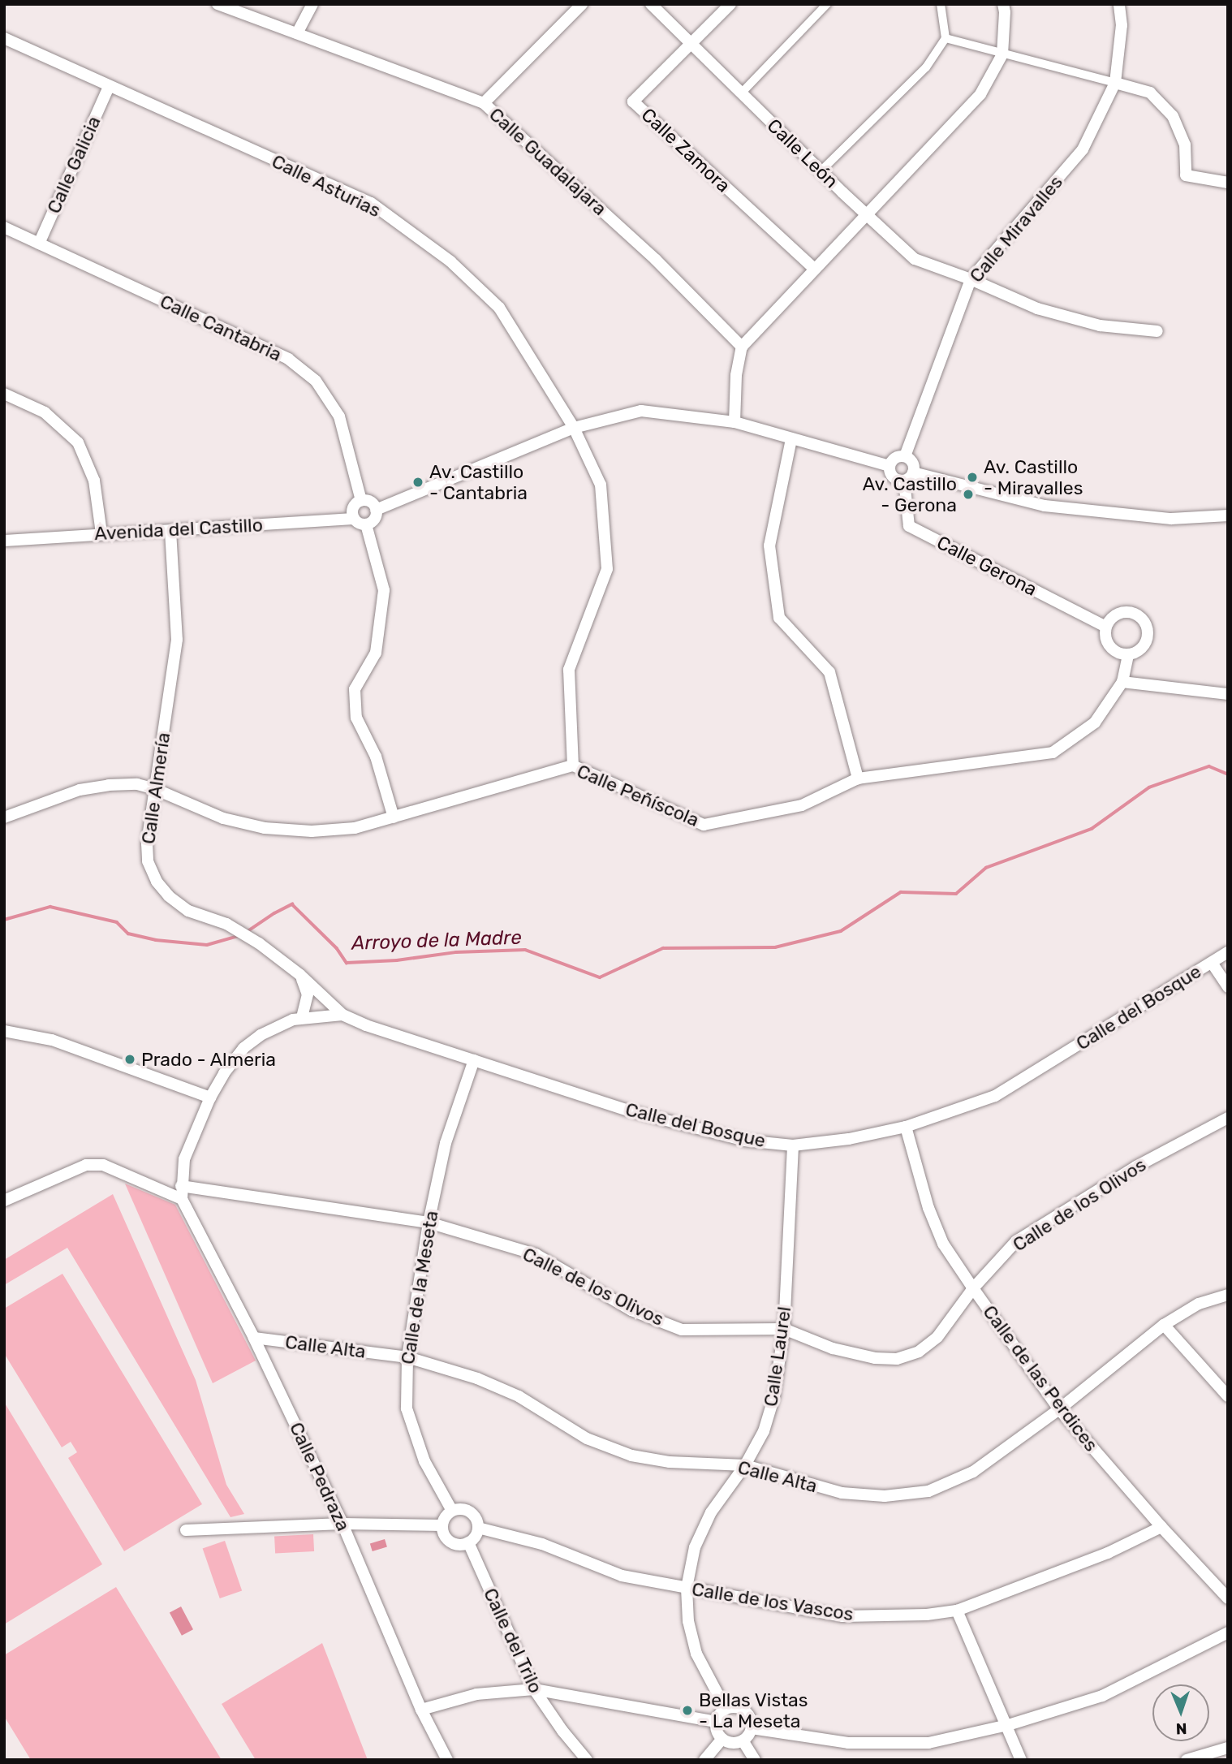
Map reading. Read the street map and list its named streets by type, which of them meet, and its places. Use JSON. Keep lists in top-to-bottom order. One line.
{"streets":{"street":["Calle Zamora","Calle León","Calle Guadalajara","Calle Galicia","Calle Asturias","Calle Miravalles","Calle Cantabria","Avenida del Castillo","Calle Gerona","Calle Almería","Calle Peñíscola","Calle del Bosque","Calle de los Olivos","Calle de la Meseta","Calle Alta","Calle Laurel","Calle de las Perdices","Calle Pedraza","Calle de los Vascos","Calle del Trilo"]},"crossings":[["Calle Zamora","Calle León"],["Calle León","Calle Miravalles"],["Calle Galicia","Calle Asturias"],["Calle Galicia","Calle Cantabria"],["Calle Asturias","Calle Peñíscola"],["Calle Miravalles","Calle Gerona"],["Calle Cantabria","Avenida del Castillo"],["Avenida del Castillo","Calle Almería"],["Calle Gerona","Calle Peñíscola"],["Calle Almería","Calle Peñíscola"],["Calle Almería","Calle del Bosque"],["Calle del Bosque","Calle de los Olivos"],["Calle del Bosque","Calle de la Meseta"],["Calle del Bosque","Calle Laurel"],["Calle del Bosque","Calle de las Perdices"],["Calle del Bosque","Calle Pedraza"],["Calle de los Olivos","Calle de la Meseta"],["Calle de los Olivos","Calle Laurel"],["Calle de los Olivos","Calle de las Perdices"],["Calle de la Meseta","Calle Alta"],["Calle de la Meseta","Calle de los Vascos"],["Calle de la Meseta","Calle del Trilo"],["Calle Alta","Calle Laurel"],["Calle Alta","Calle de las Perdices"],["Calle Alta","Calle Pedraza"],["Calle Laurel","Calle de los Vascos"],["Calle de las Perdices","Calle de los Vascos"],["Calle de los Vascos","Calle del Trilo"]],"water":["Arroyo de la Madre"],"places":["Av. Castillo - Miravalles","Av. Castillo - Cantabria","Av. Castillo - Gerona","Prado - Almeria","Bellas Vistas - La Meseta"],"north":"bottom"}
